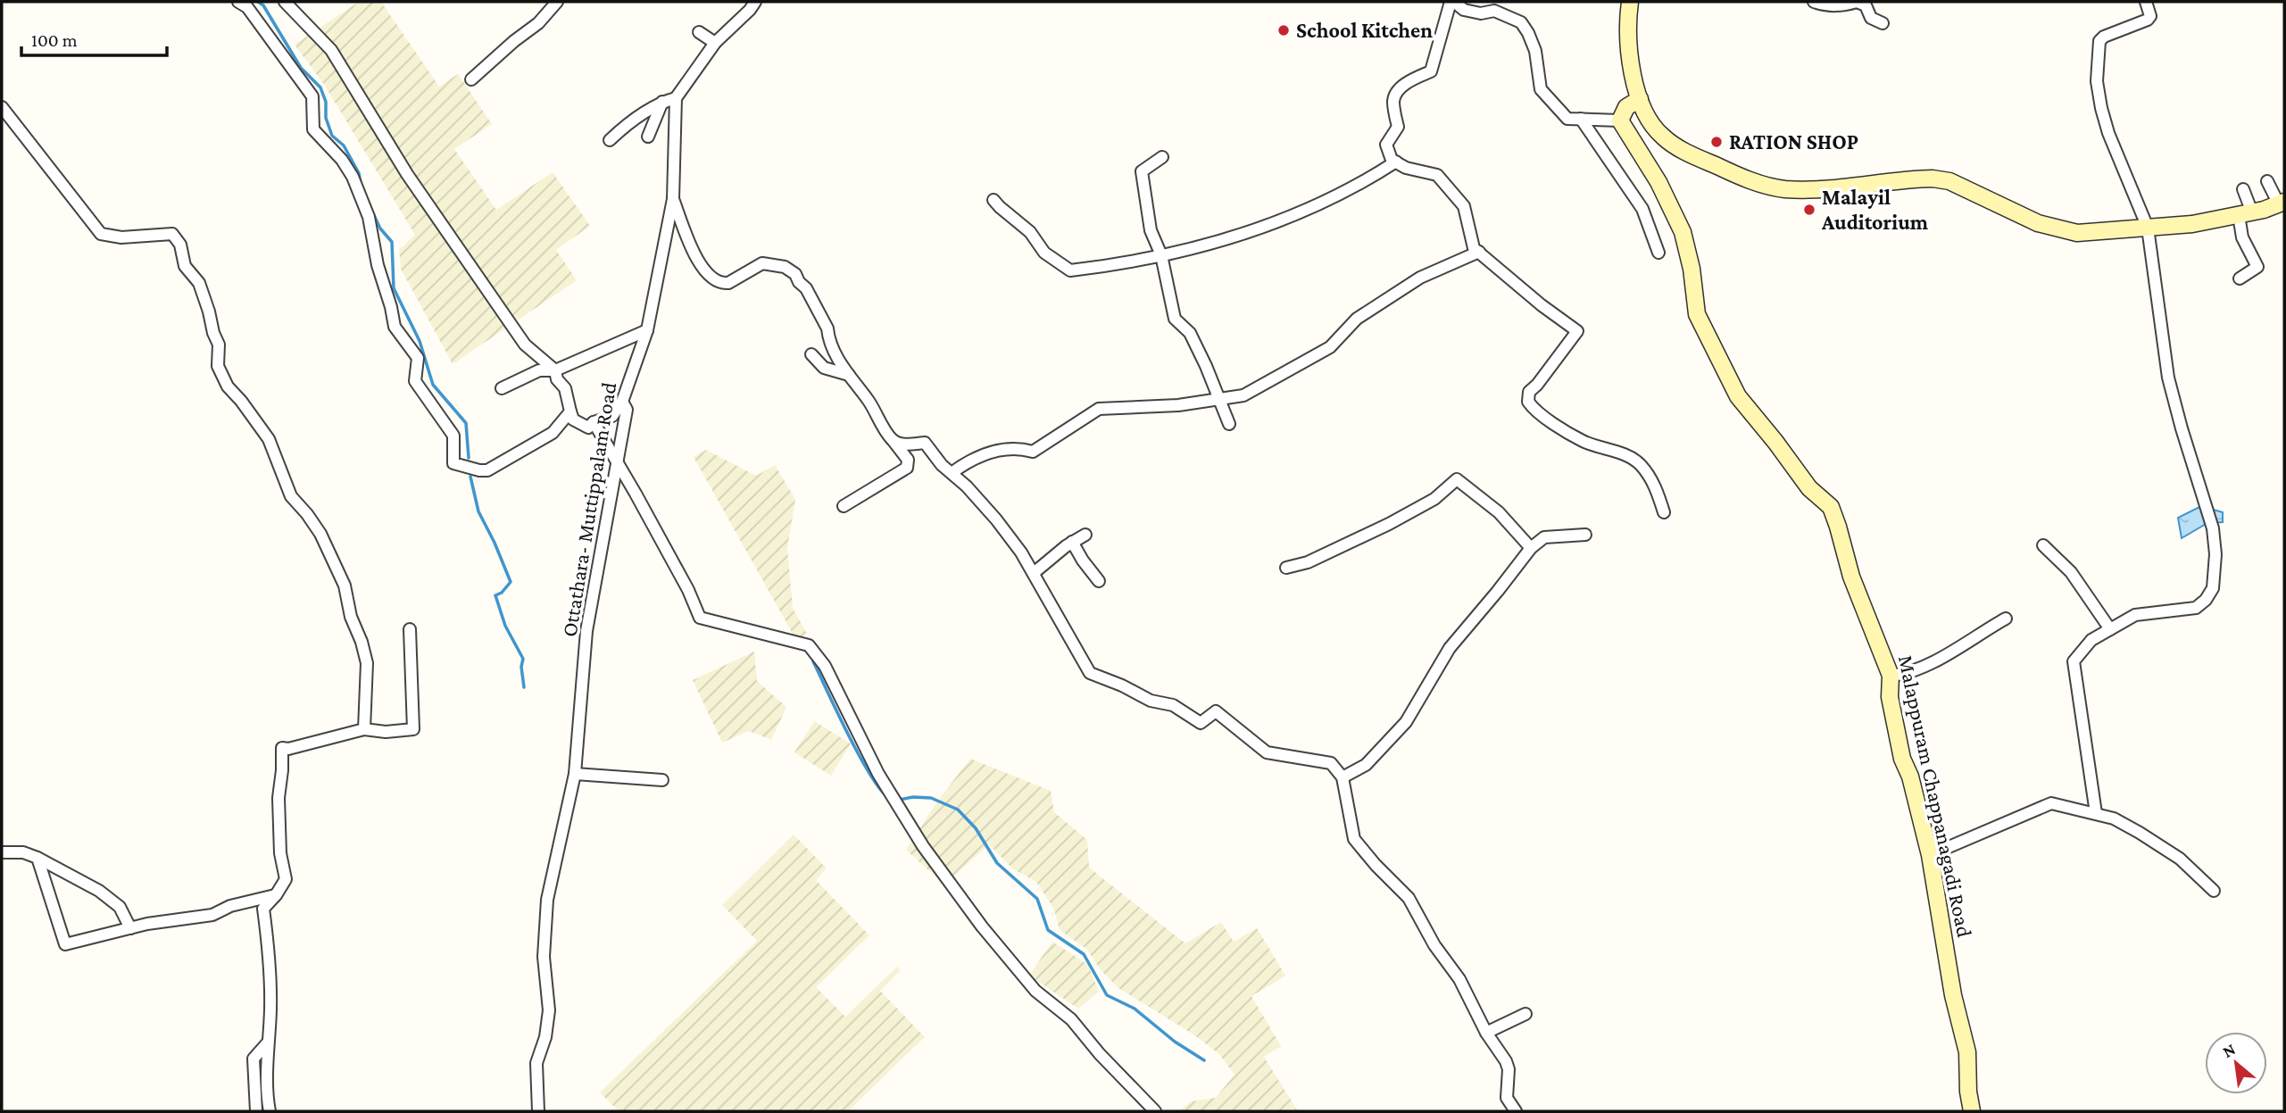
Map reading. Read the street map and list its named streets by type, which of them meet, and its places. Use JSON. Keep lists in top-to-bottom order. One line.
{"streets":{"street":["Ottathara- Muttippalam Road","Malappuram Chappanagadi Road"]},"places":["School Kitchen","RATION SHOP","Malayil Auditorium"],"scale_bar":"100 m","north":"top left"}
